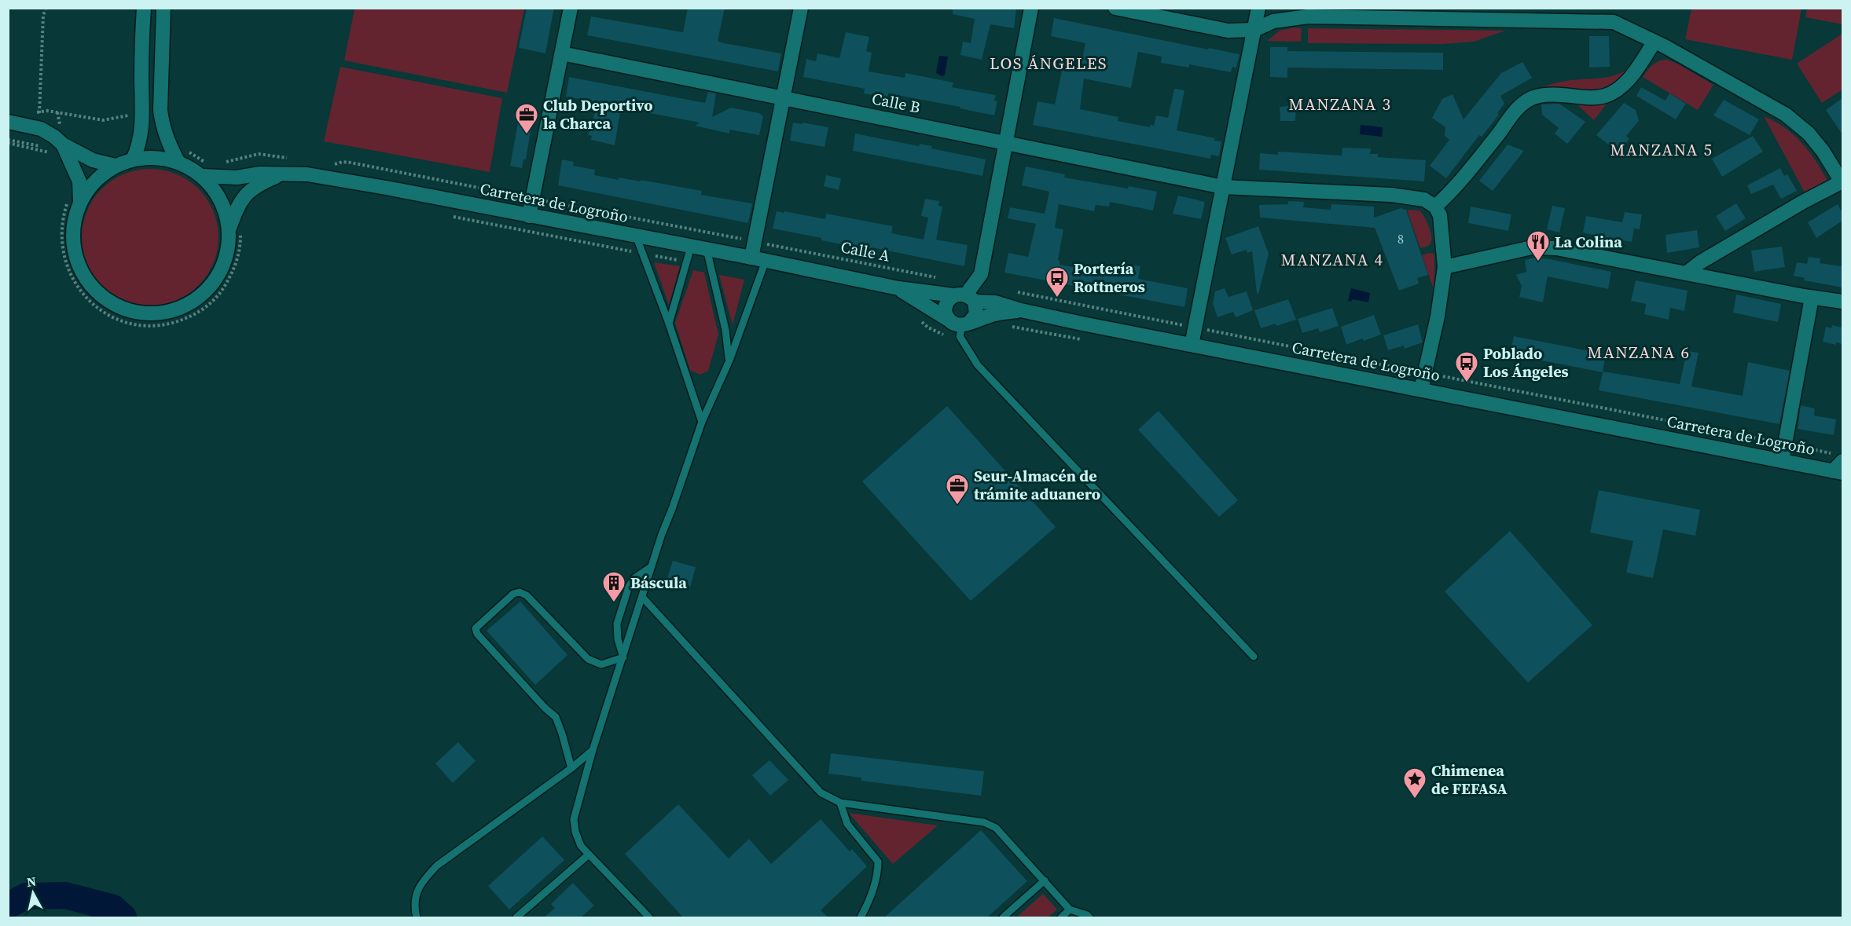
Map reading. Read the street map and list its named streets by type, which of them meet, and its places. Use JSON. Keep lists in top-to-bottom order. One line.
{"streets":{"street":["Calle B","Carretera de Logroño"],"path":["Calle A"]},"districts":["LOS ÁNGELES","MANZANA 3","MANZANA 5","MANZANA 4","MANZANA 6"],"places":{"office":["Club Deportivo la Charca","Seur-Almacén de trámite aduanero"],"restaurant":["La Colina"],"bus stop":["Portería Rottneros","Poblado Los Ángeles"],"building":["Báscula"],"place":["Chimenea de FEFASA"]},"house_numbers":["8"],"north":"top"}
